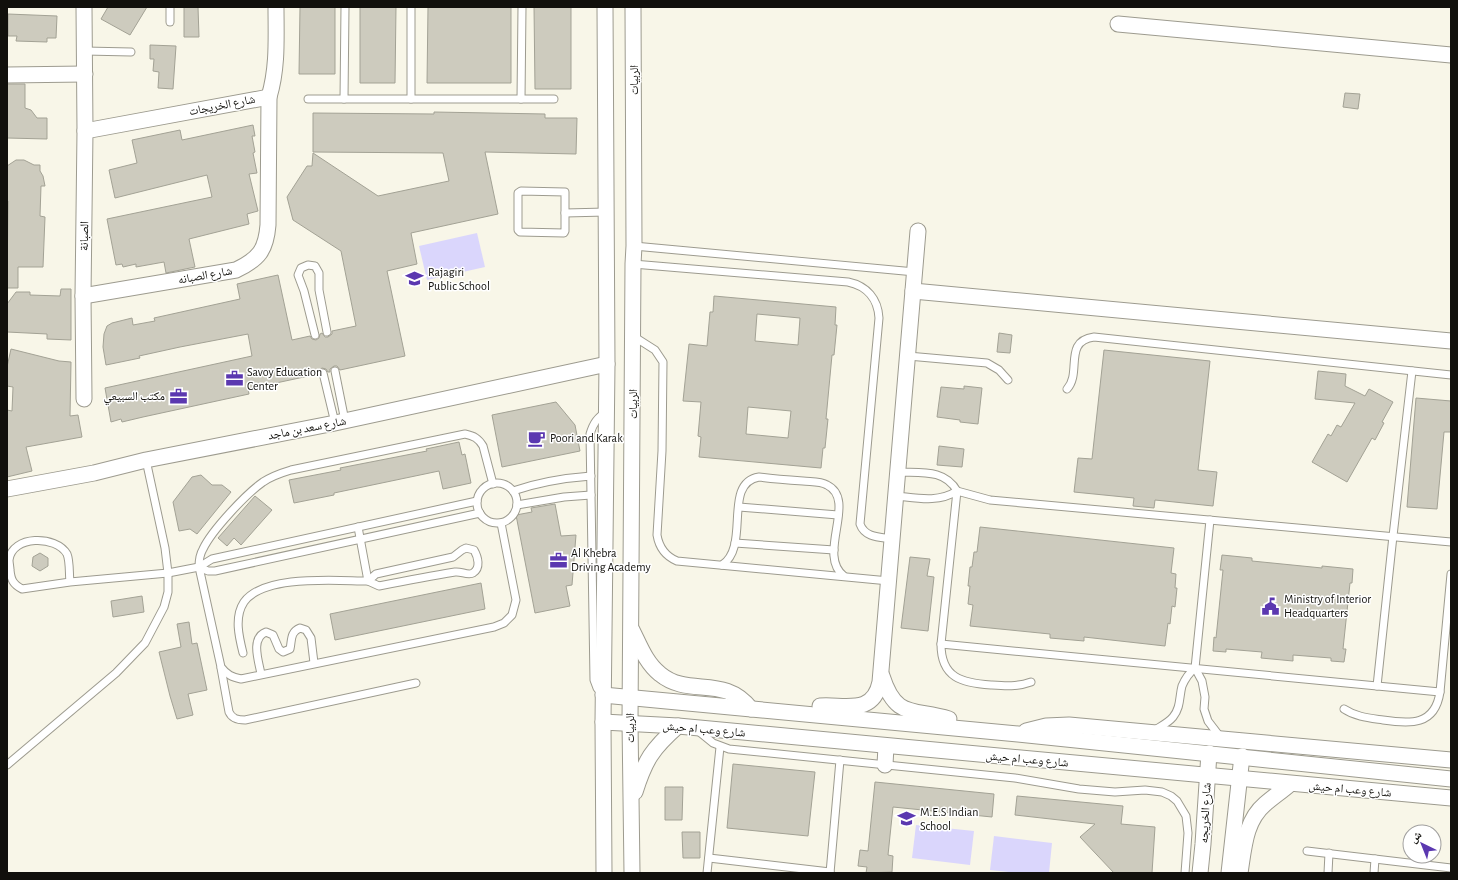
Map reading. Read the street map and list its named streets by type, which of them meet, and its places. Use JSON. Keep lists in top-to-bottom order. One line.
{"streets":{"street":["الربيات","شارع الخريجات","الصبانة","شارع الصبانه","شارع سعد بن ماجد","شارع وعب ام حيش","شارع الخريجه"]},"crossings":[["الربيات","شارع وعب ام حيش"],["شارع الخريجات","الصبانة"],["شارع الخريجات","شارع الصبانه"],["الصبانة","شارع الصبانه"],["شارع وعب ام حيش","شارع الخريجه"]],"places":{"school or university":["Rajagiri Public School","M.E.S Indian School"],"office":["Savoy Education Center","مكتب السبيعي","Al Khebra Driving Academy"],"cafe":["Poori and Karak"],"public building":["Ministry of Interior Headquarters"]},"north":"top left"}
